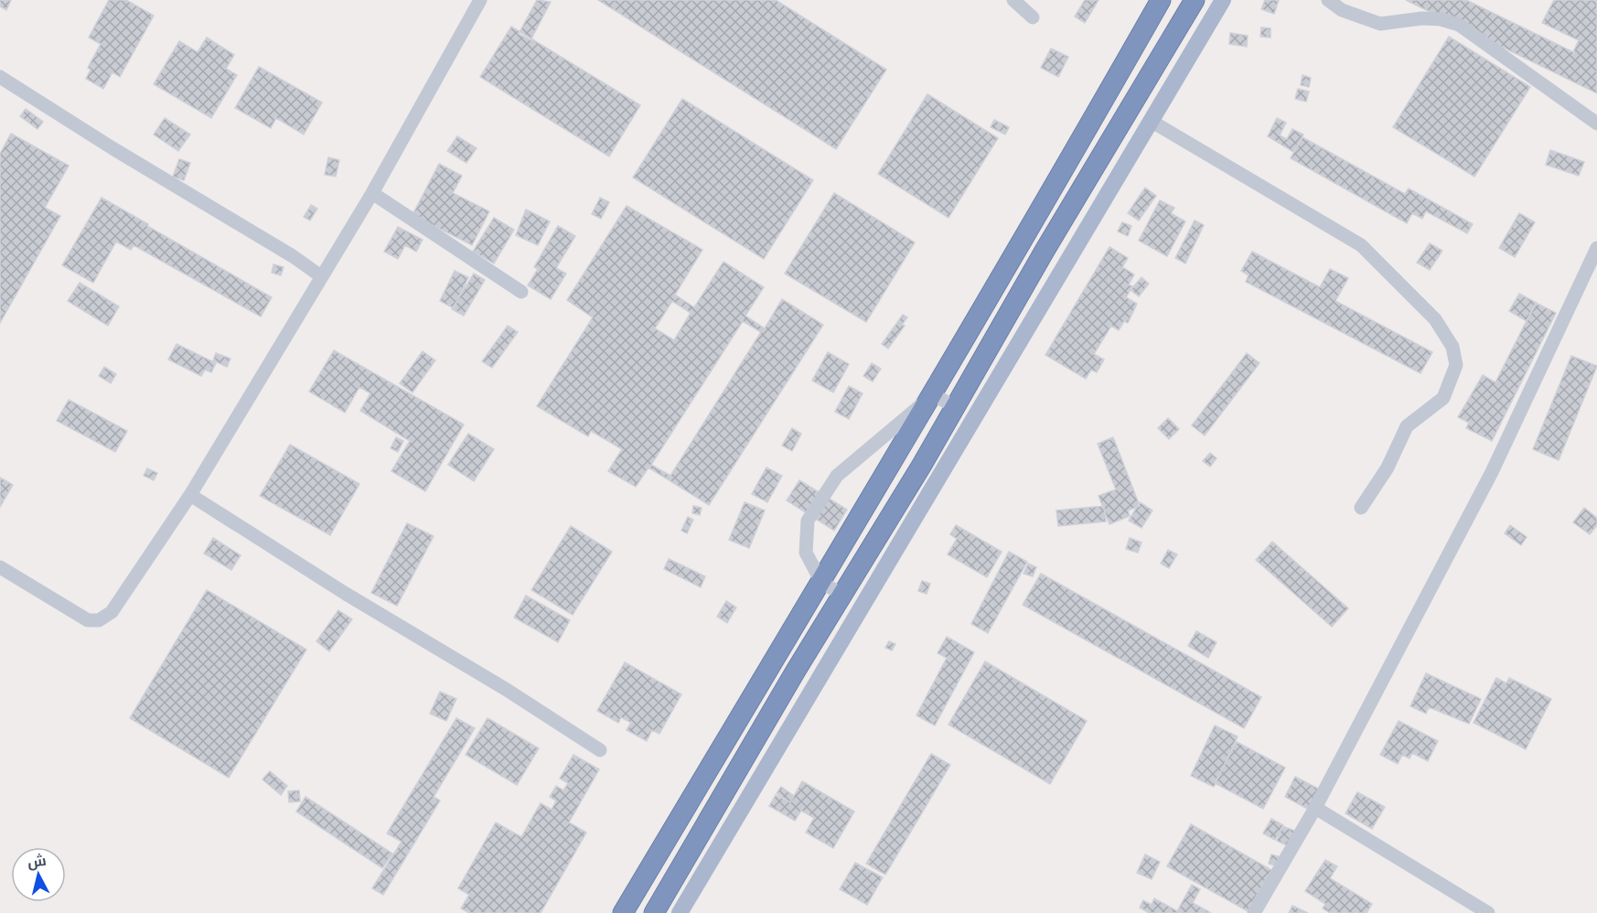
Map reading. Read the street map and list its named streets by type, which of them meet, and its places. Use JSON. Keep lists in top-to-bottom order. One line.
{"north":"top"}
